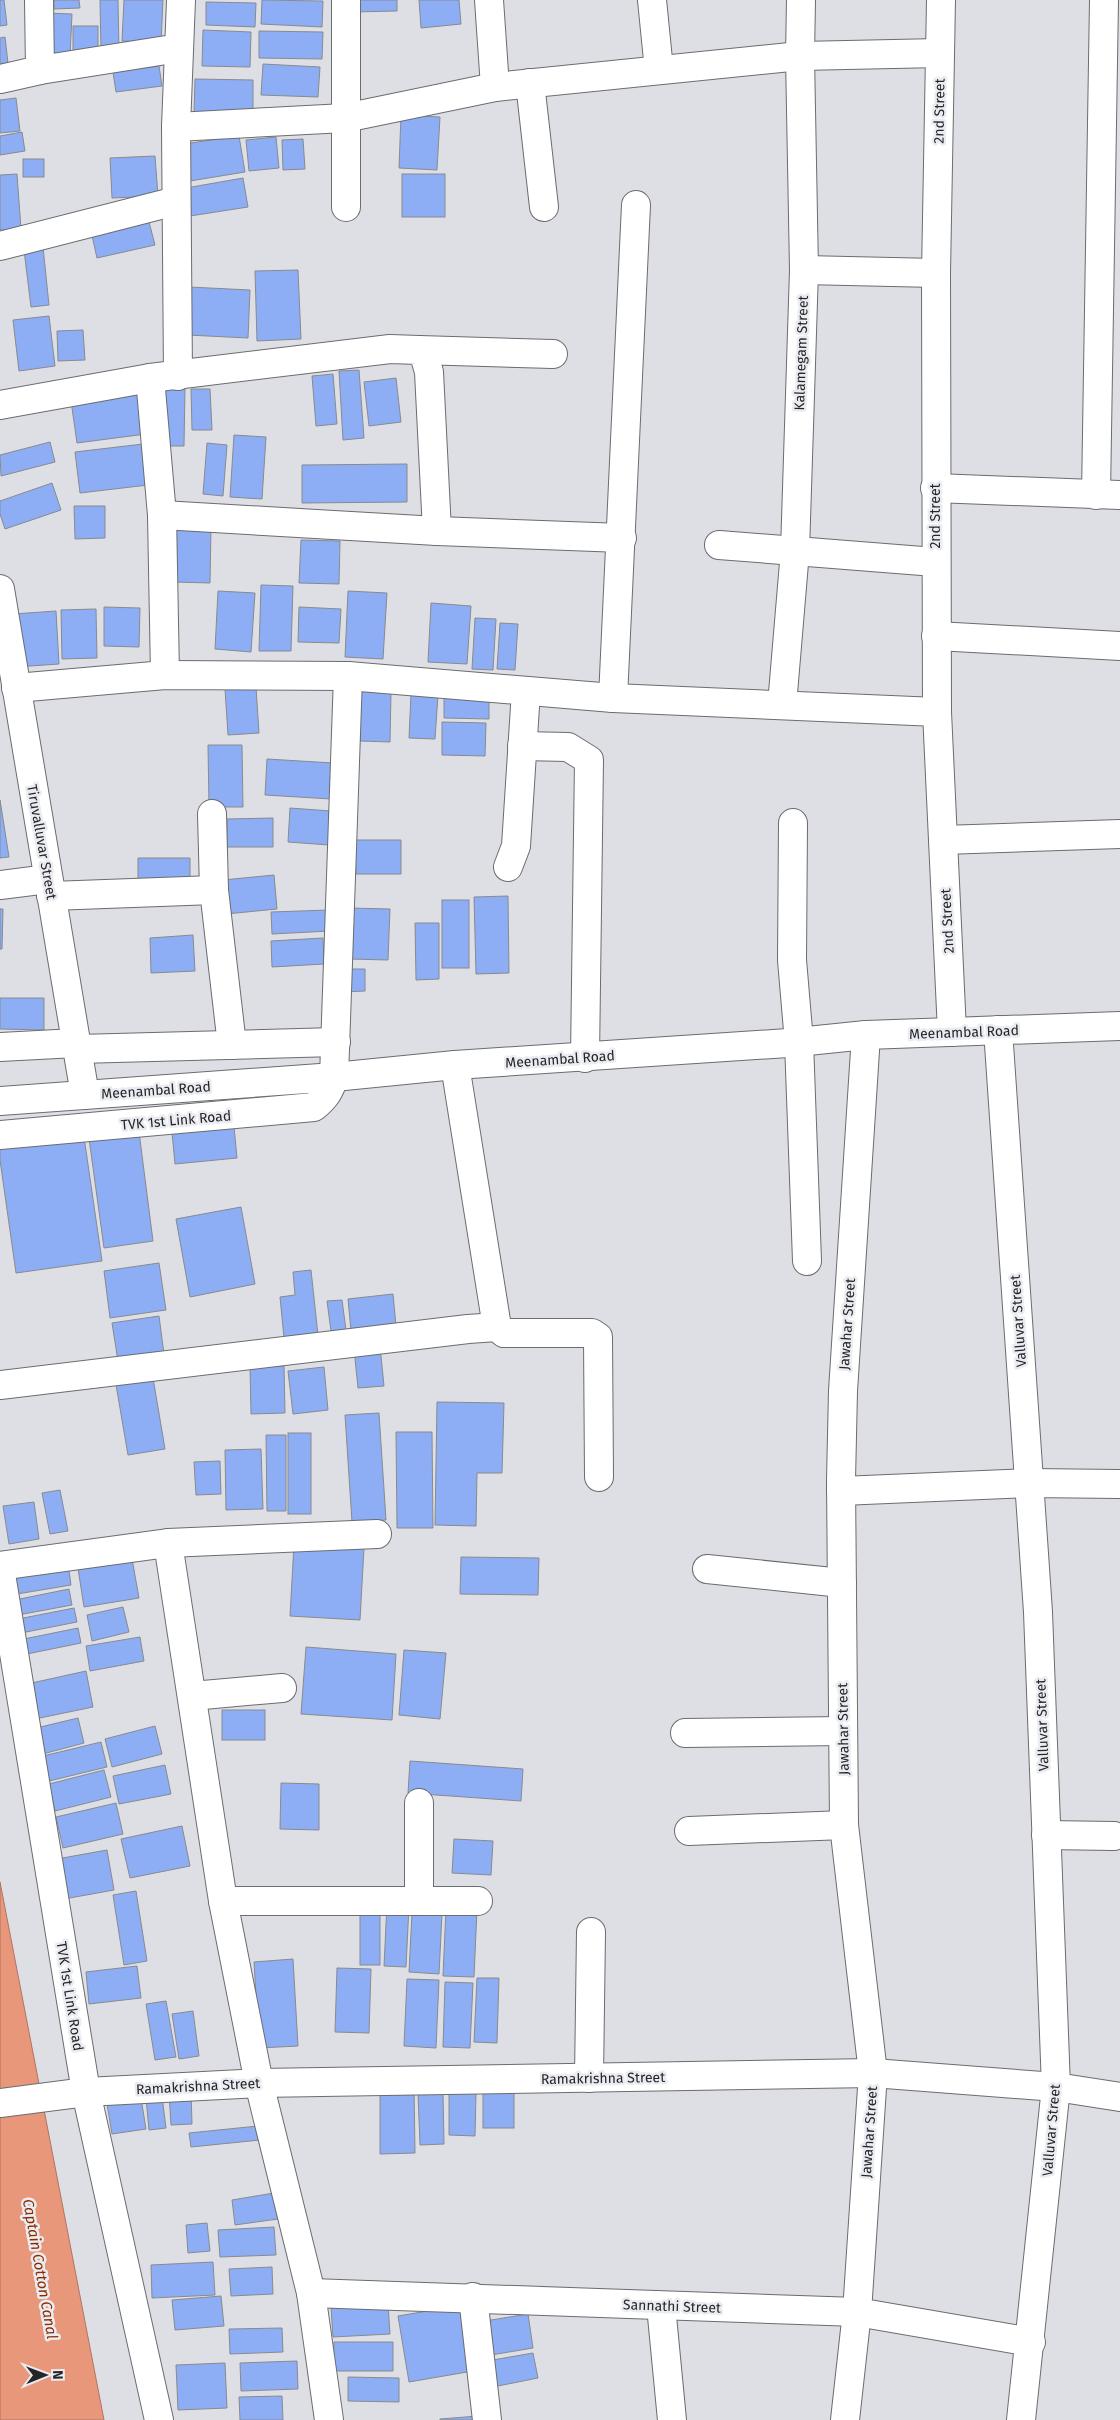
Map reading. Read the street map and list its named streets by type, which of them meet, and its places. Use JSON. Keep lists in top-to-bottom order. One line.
{"streets":{"street":["2nd Street","Kalamegam Street","Tiruvalluvar Street","Meenambal Road","TVK 1st Link Road","Valluvar Street","Jawahar Street","Ramakrishna Street","Sannathi Street"]},"crossings":[["2nd Street","Meenambal Road"],["Tiruvalluvar Street","Meenambal Road"],["Meenambal Road","TVK 1st Link Road"],["Meenambal Road","Valluvar Street"],["Meenambal Road","Jawahar Street"],["TVK 1st Link Road","Ramakrishna Street"],["Valluvar Street","Ramakrishna Street"],["Valluvar Street","Sannathi Street"],["Jawahar Street","Ramakrishna Street"],["Jawahar Street","Sannathi Street"]],"water":["Captain Cotton Canal"],"north":"right"}
